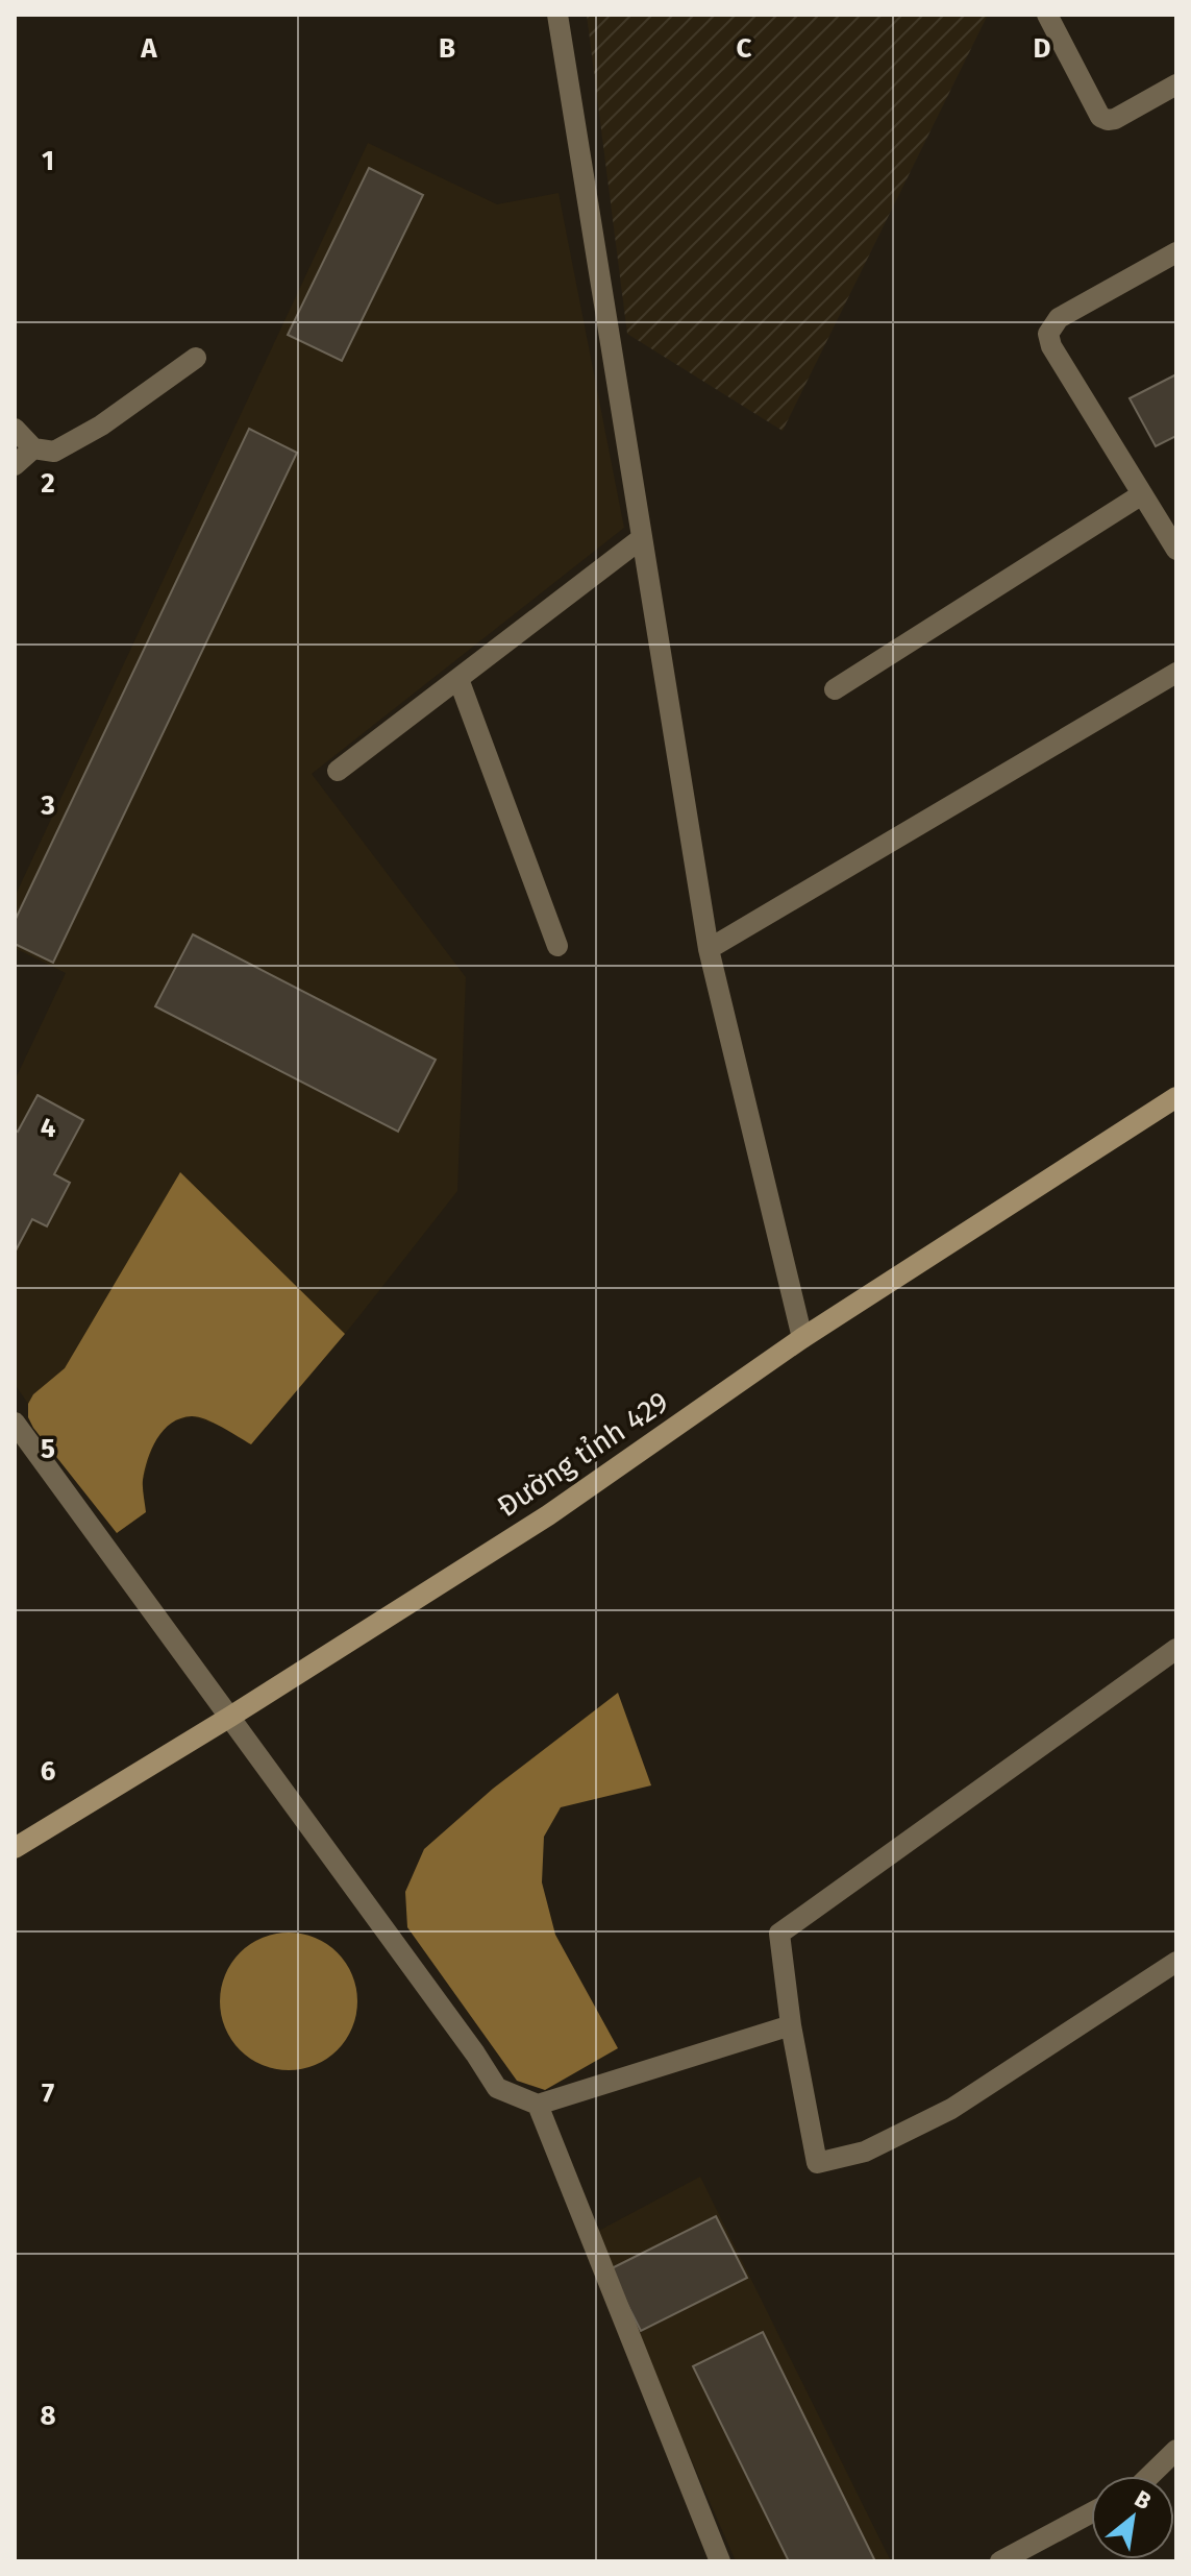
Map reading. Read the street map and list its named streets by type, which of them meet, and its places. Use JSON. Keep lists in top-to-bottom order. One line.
{"streets":{"main road":["Đường tỉnh 429"]},"north":"top right","grid":{"columns":["A","B","C","D"],"rows":["1","2","3","4","5","6","7","8"]}}
